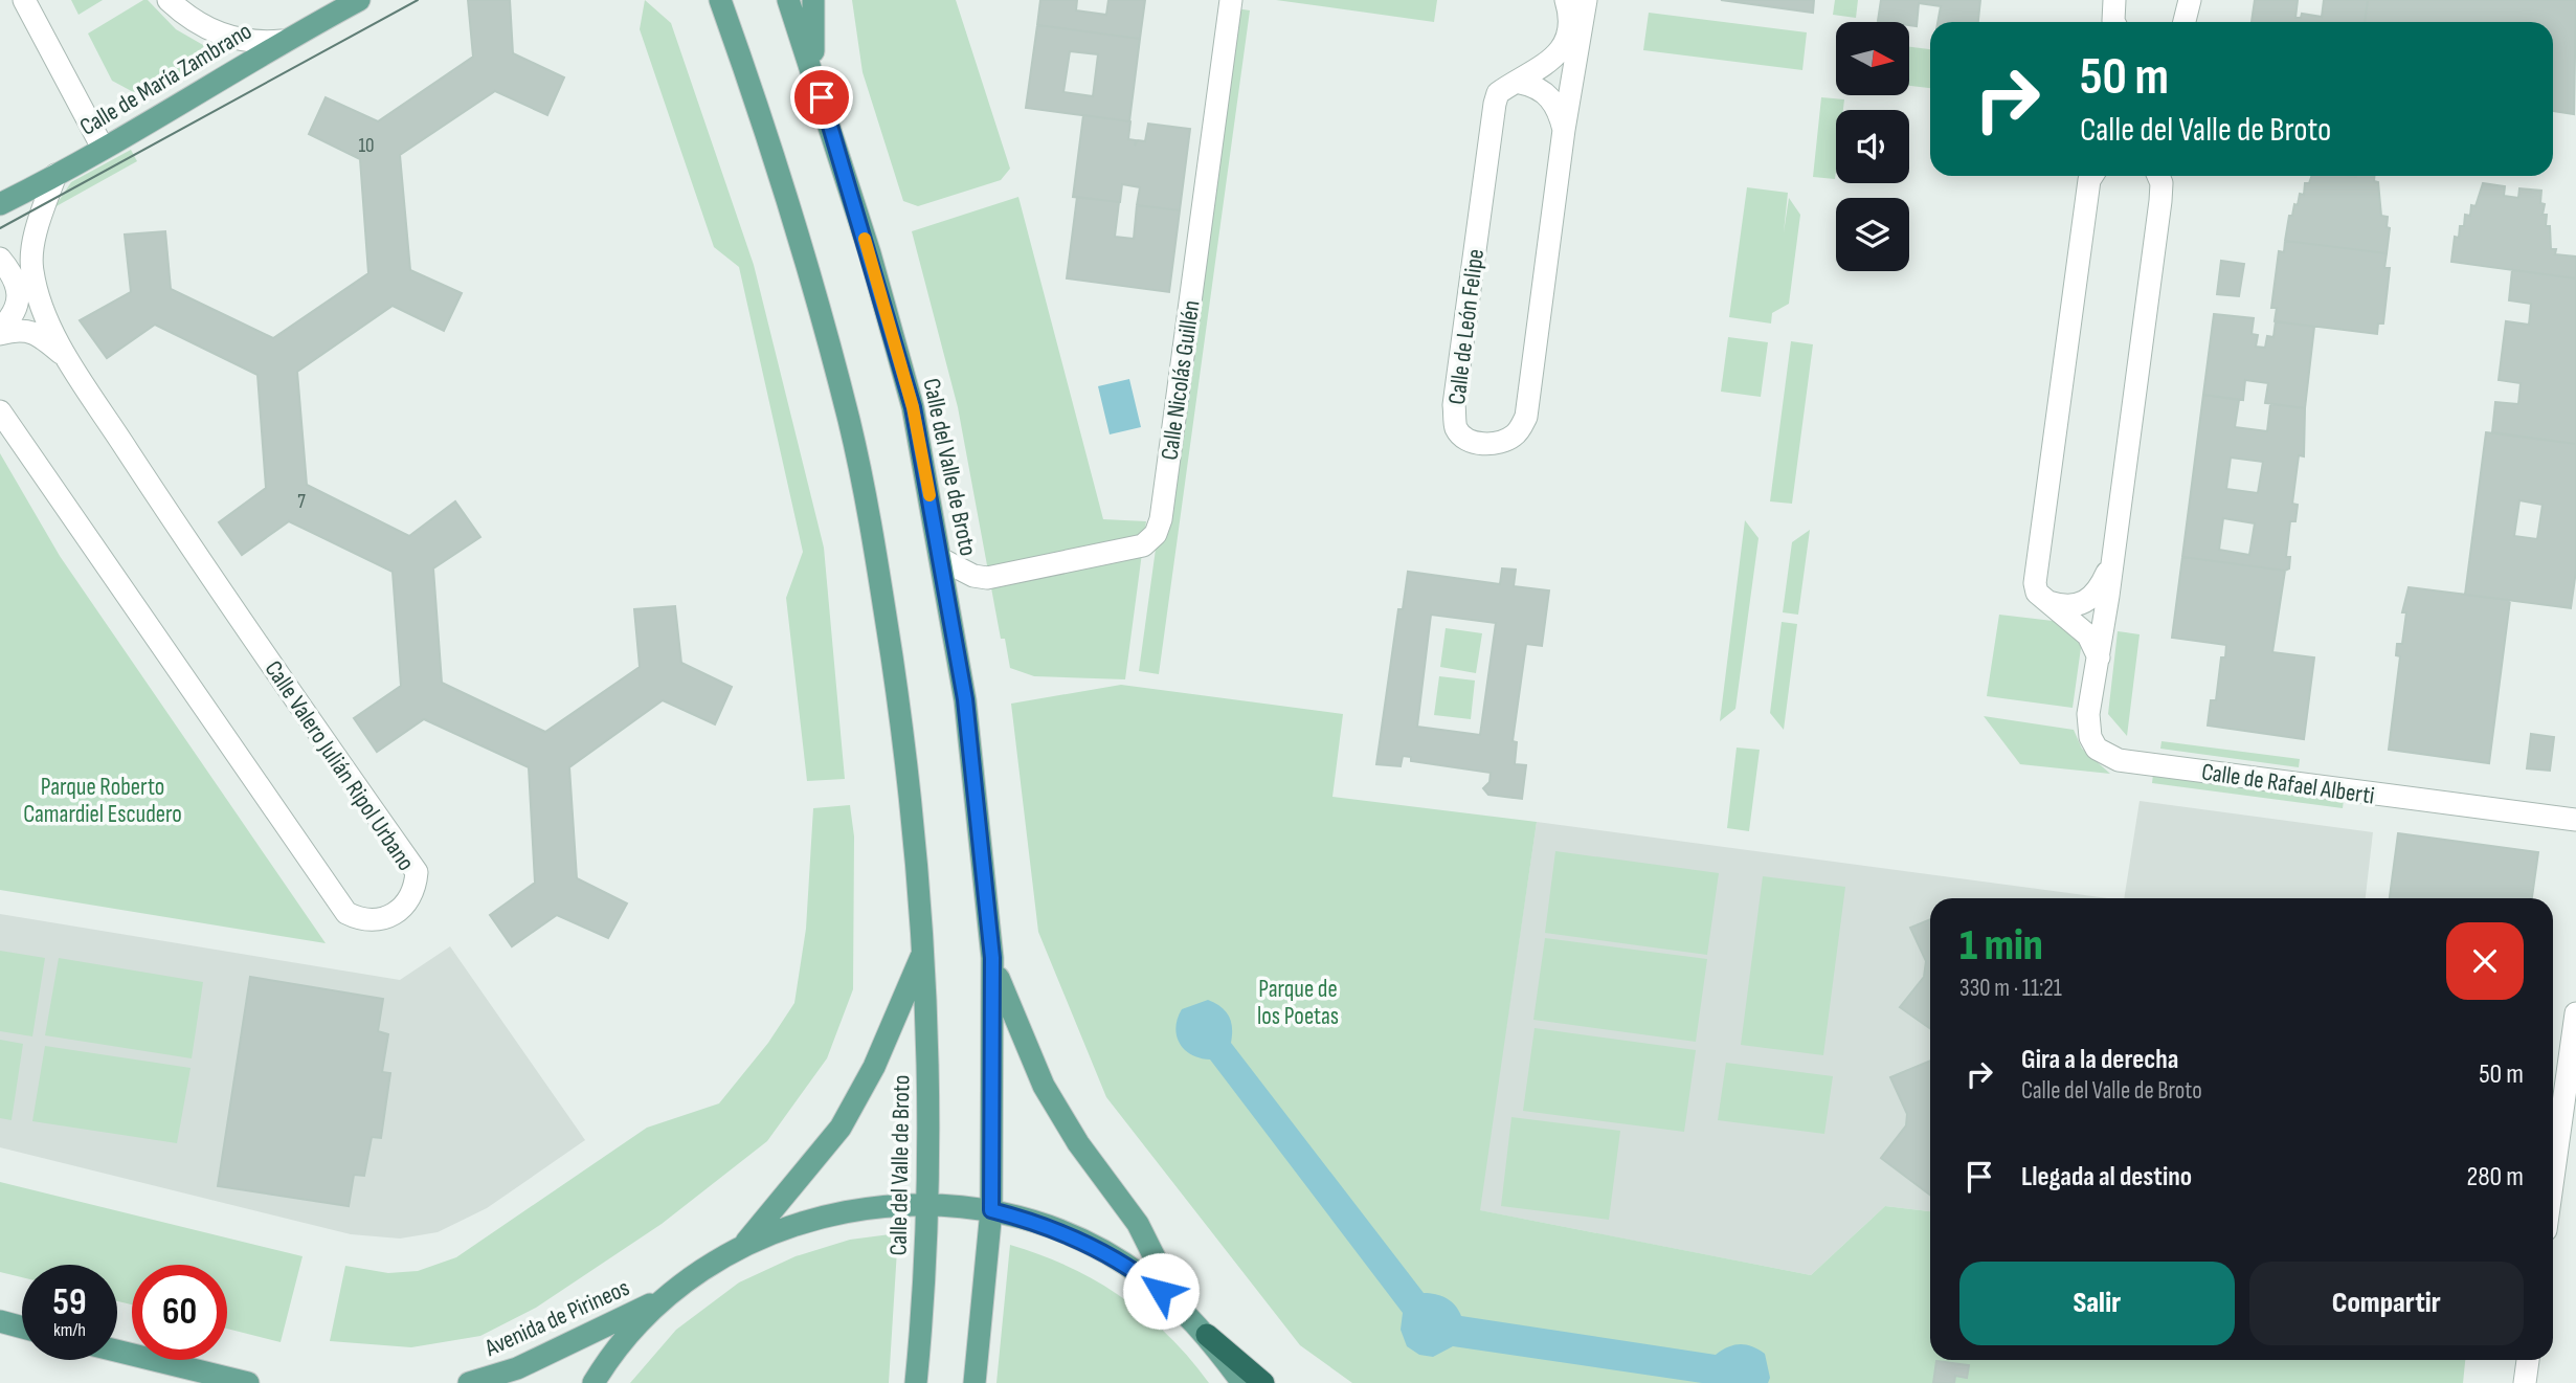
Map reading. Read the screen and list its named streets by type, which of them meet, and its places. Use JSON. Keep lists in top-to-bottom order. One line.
{"streets":{"main road":["Calle de María Zambrano","Calle del Valle de Broto","Avenida de Pirineos"],"street":["Calle de León Felipe","Calle Nicolás Guillén","Calle Valero Julián Ripol Urbano","Calle de Rafael Alberti"]},"crossings":[["Calle de María Zambrano","Calle Valero Julián Ripol Urbano"],["Calle Nicolás Guillén","Calle del Valle de Broto"],["Calle del Valle de Broto","Avenida de Pirineos"]],"parks":["Parque Roberto Camardiel Escudero","Parque de los Poetas"],"house_numbers":["10","7"],"north":"right","page":{"turn":["50 m","Calle del Valle de Broto"],"heading":["1 min","330 m · 11:21"],"list":[{"name":"Gira a la derecha","note":"Calle del Valle de Broto","value":"50 m"},{"name":"Llegada al destino","value":"280 m"}],"buttons":["Salir","Compartir"],"speed":"59 km/h","limit":"60"}}
